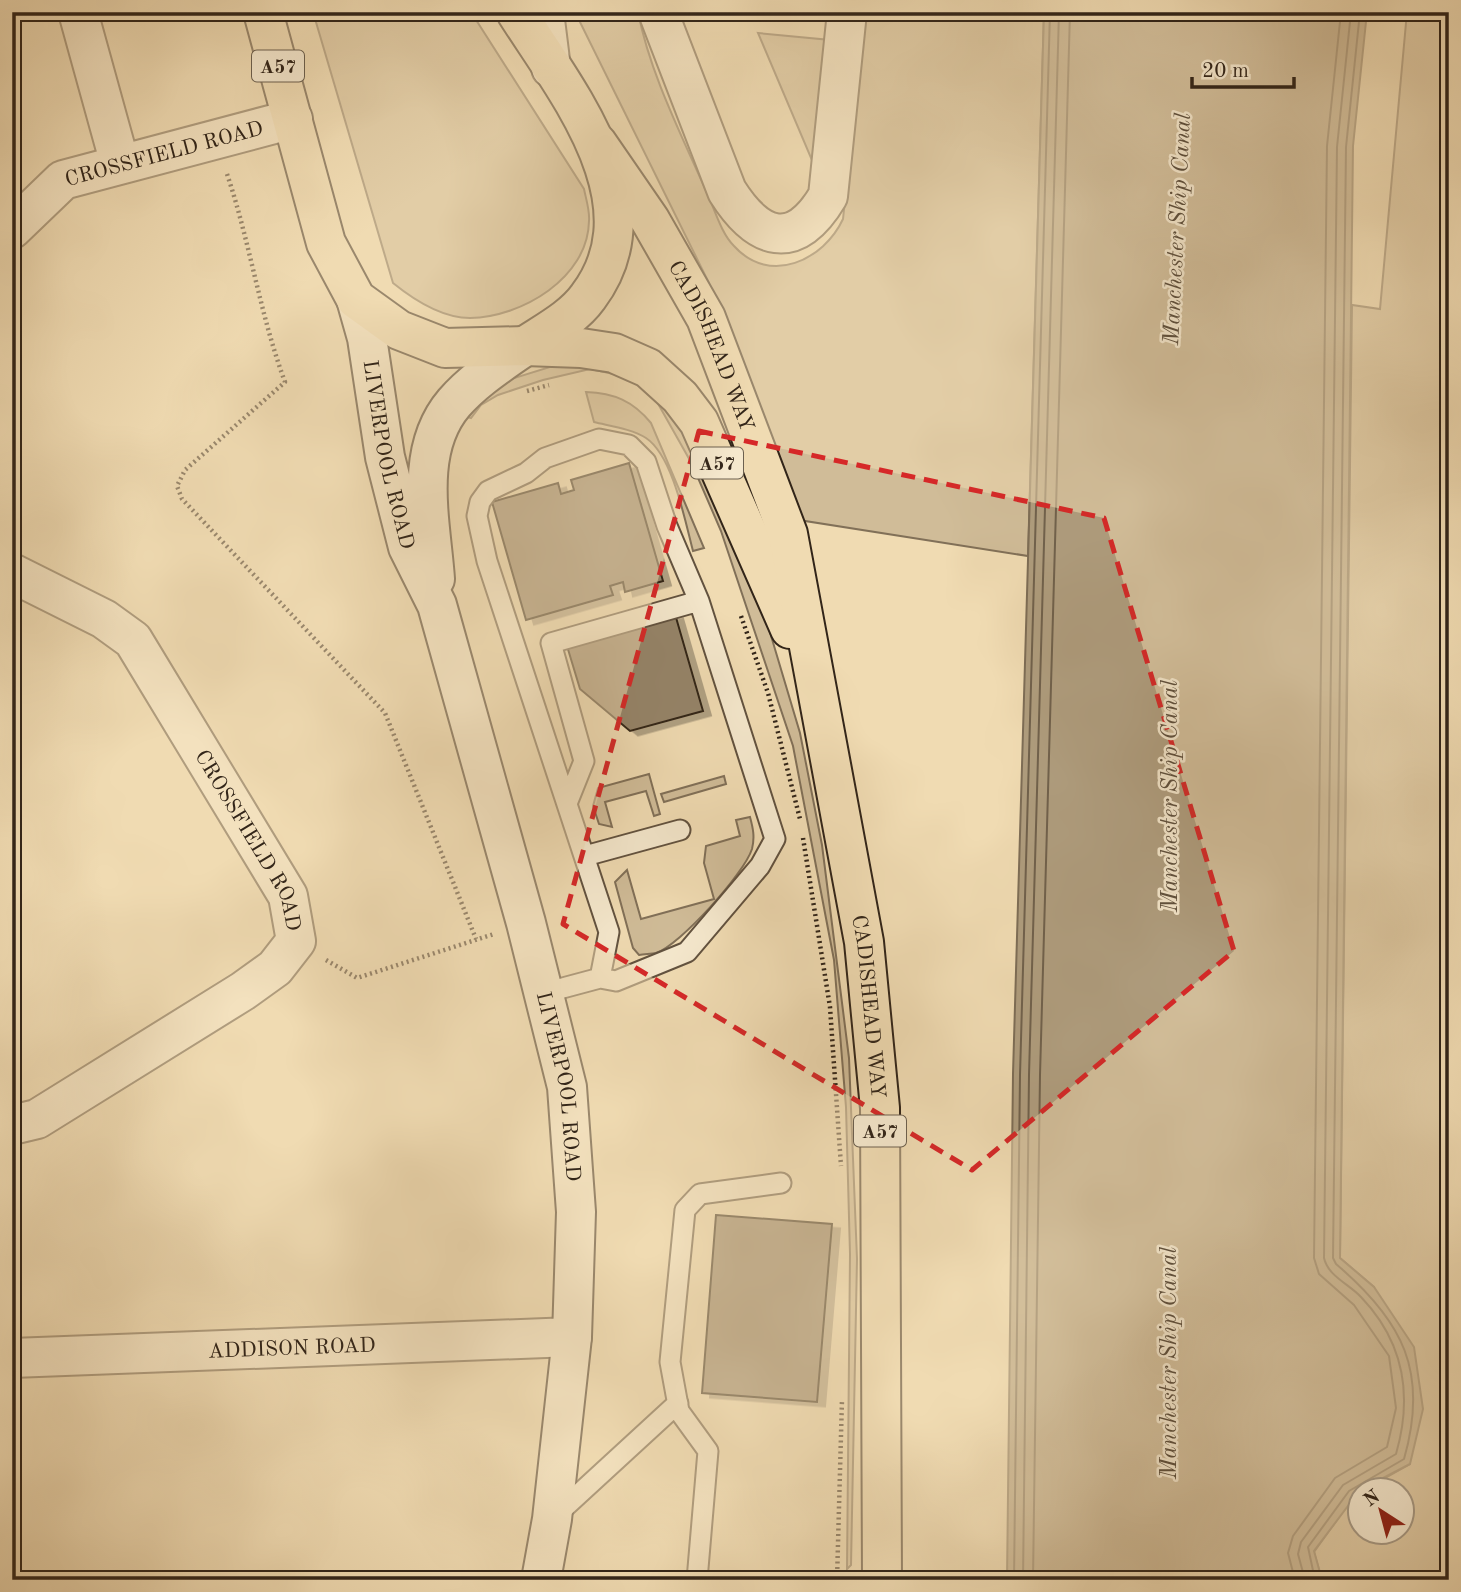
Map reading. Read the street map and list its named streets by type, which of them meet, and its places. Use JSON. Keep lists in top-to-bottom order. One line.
{"streets":{"highway":["A57","CADISHEAD WAY"],"street":["CROSSFIELD ROAD","LIVERPOOL ROAD","ADDISON ROAD"]},"crossings":[["A57","CROSSFIELD ROAD"],["A57","CADISHEAD WAY"],["A57","LIVERPOOL ROAD"],["CADISHEAD WAY","LIVERPOOL ROAD"],["LIVERPOOL ROAD","ADDISON ROAD"]],"water":["Manchester Ship Canal"],"scale_bar":"20 m","north":"top left"}
